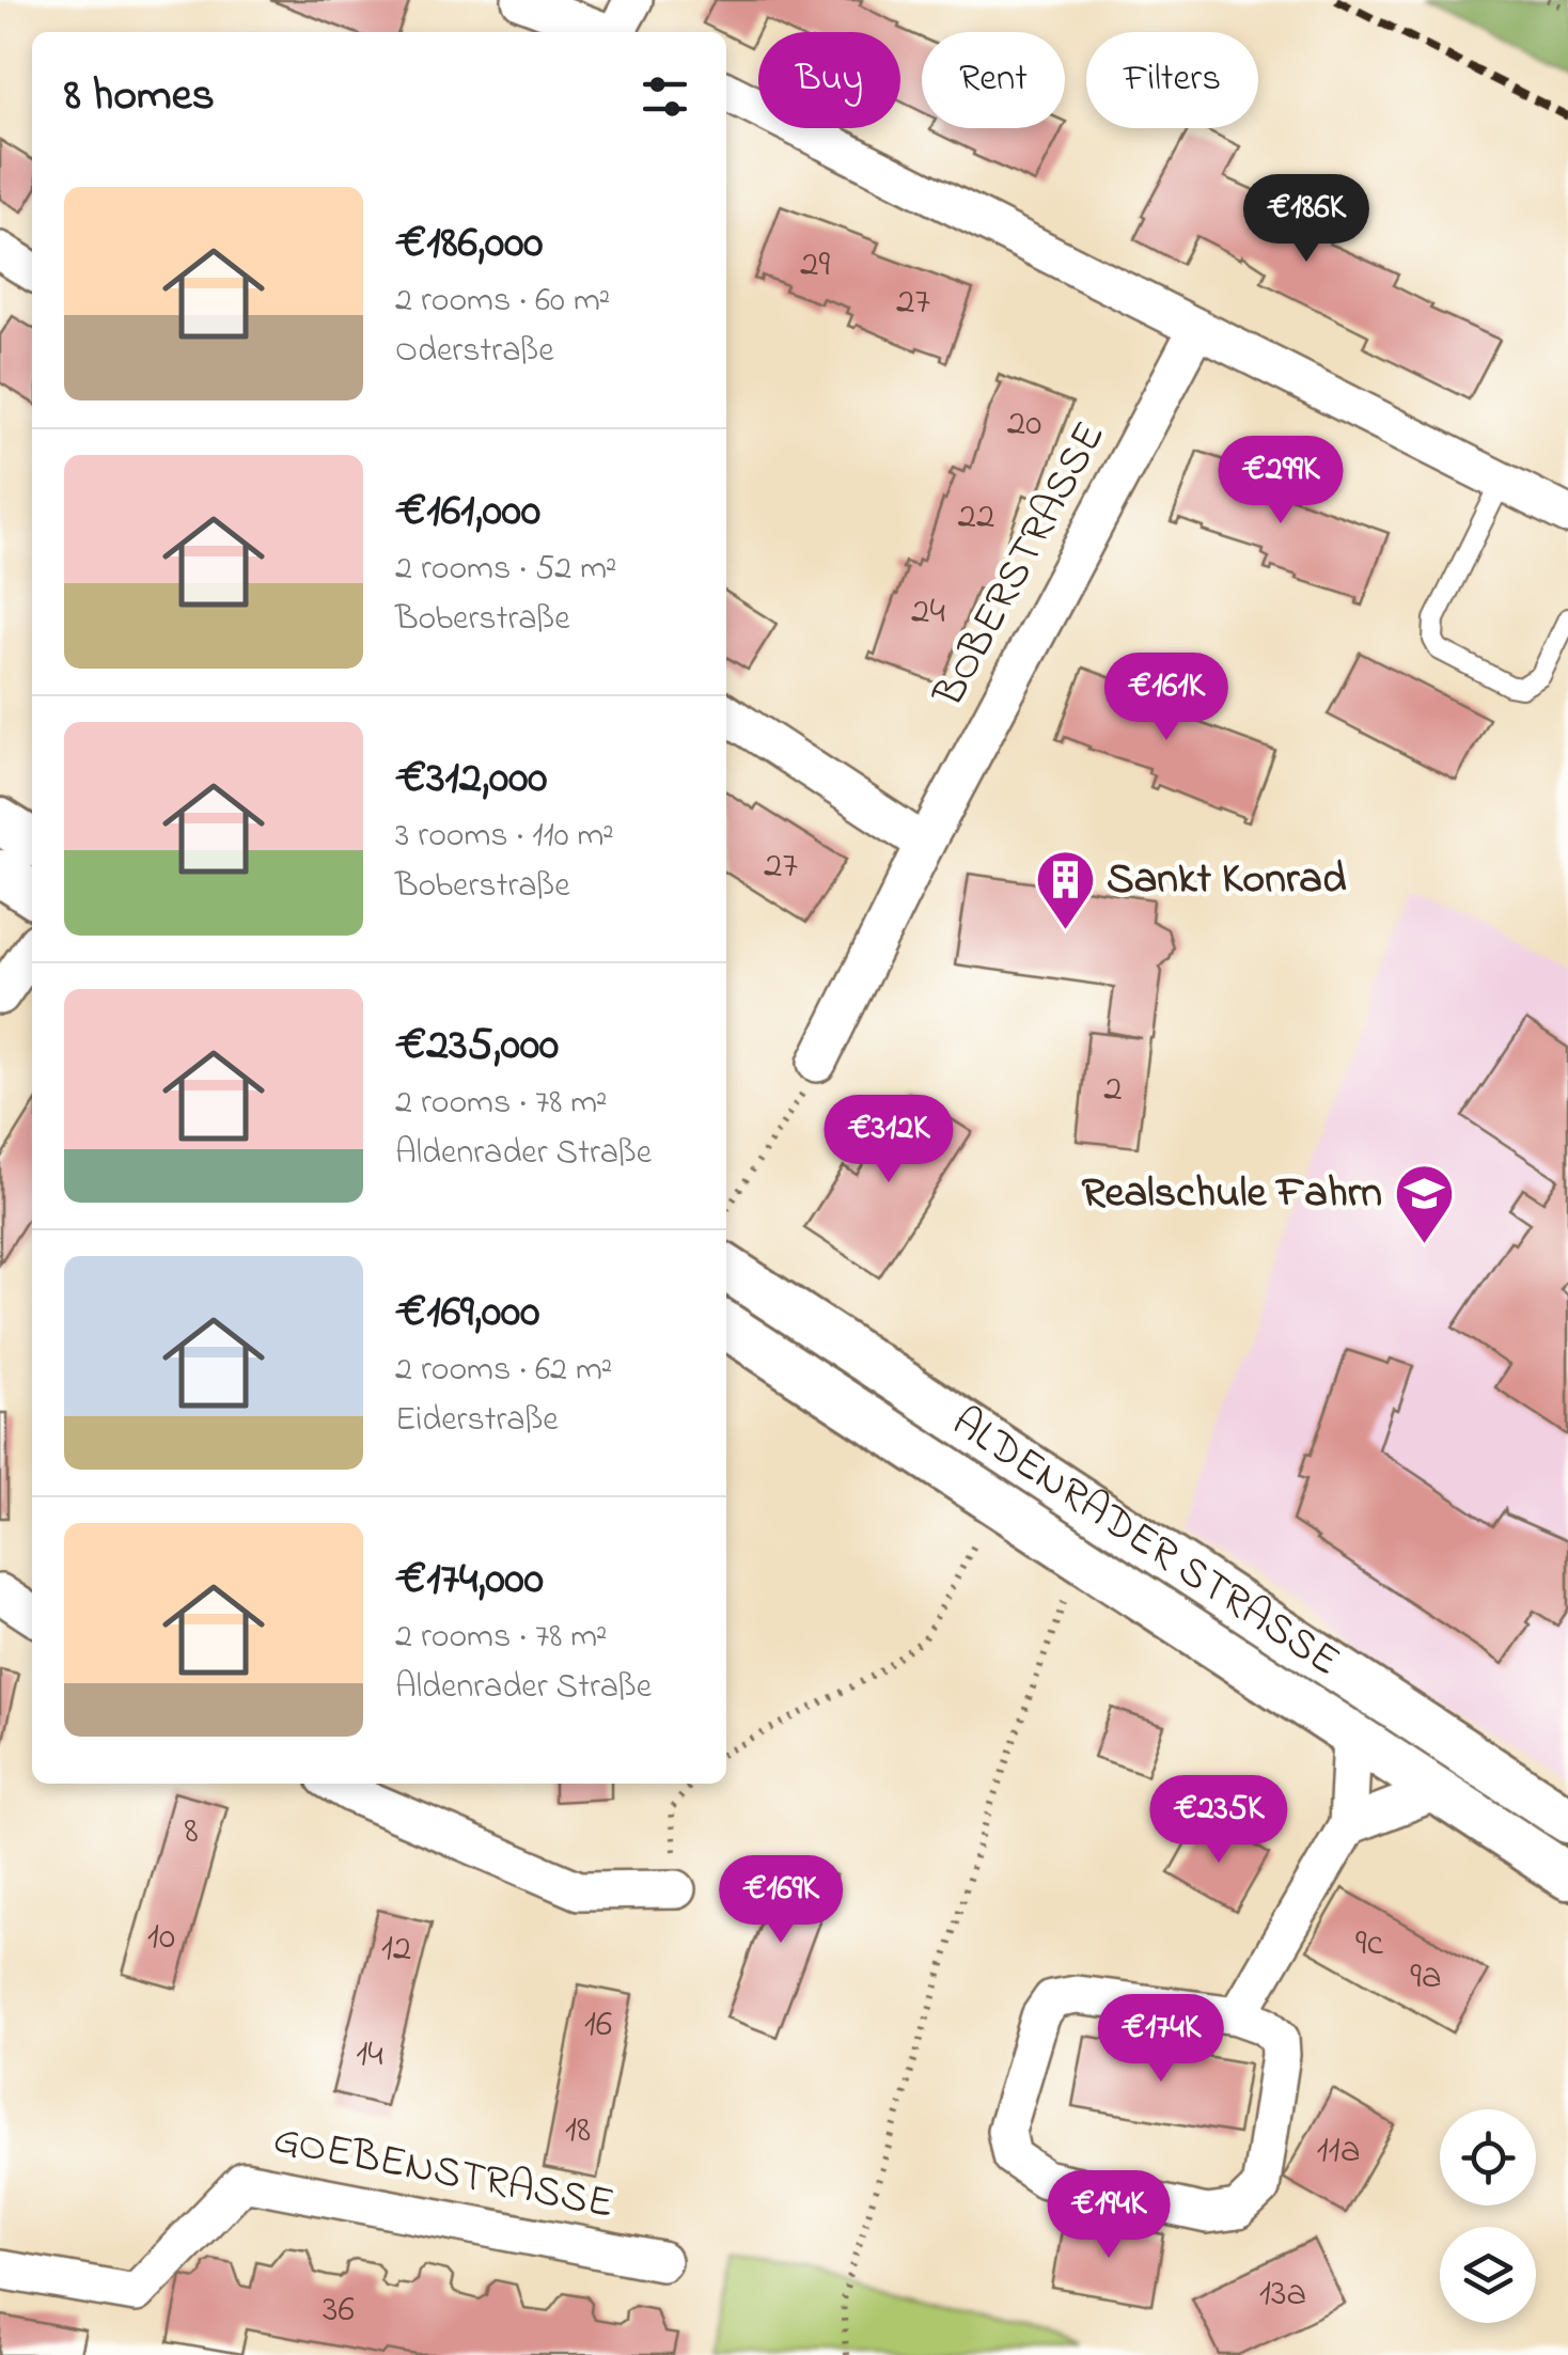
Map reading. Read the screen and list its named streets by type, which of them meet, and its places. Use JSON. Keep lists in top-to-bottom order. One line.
{"streets":{"street":["BOBERSTRASSE","ALDENRADER STRASSE","GOEBENSTRASSE"]},"places":{"building":["Sankt Konrad"],"school or university":["Realschule Fahrn"]},"house_numbers":["29","27","20","22","24","27","2","8","10","9c","12","9a","16","14","18","11a","13a","36"],"page":{"chip":["Buy","Rent","Filters"],"heading":"8 homes","list":[{"name":"€186,000","note":"2 rooms · 60 m² · Oderstraße"},{"name":"€161,000","note":"2 rooms · 52 m² · Boberstraße"},{"name":"€312,000","note":"3 rooms · 110 m² · Boberstraße"},{"name":"€235,000","note":"2 rooms · 78 m² · Aldenrader Straße"},{"name":"€169,000","note":"2 rooms · 62 m² · Eiderstraße"},{"name":"€174,000","note":"2 rooms · 78 m² · Aldenrader Straße"}],"price":["€186K","€299K","€161K","€312K","€235K","€169K","€174K","€194K"]}}
